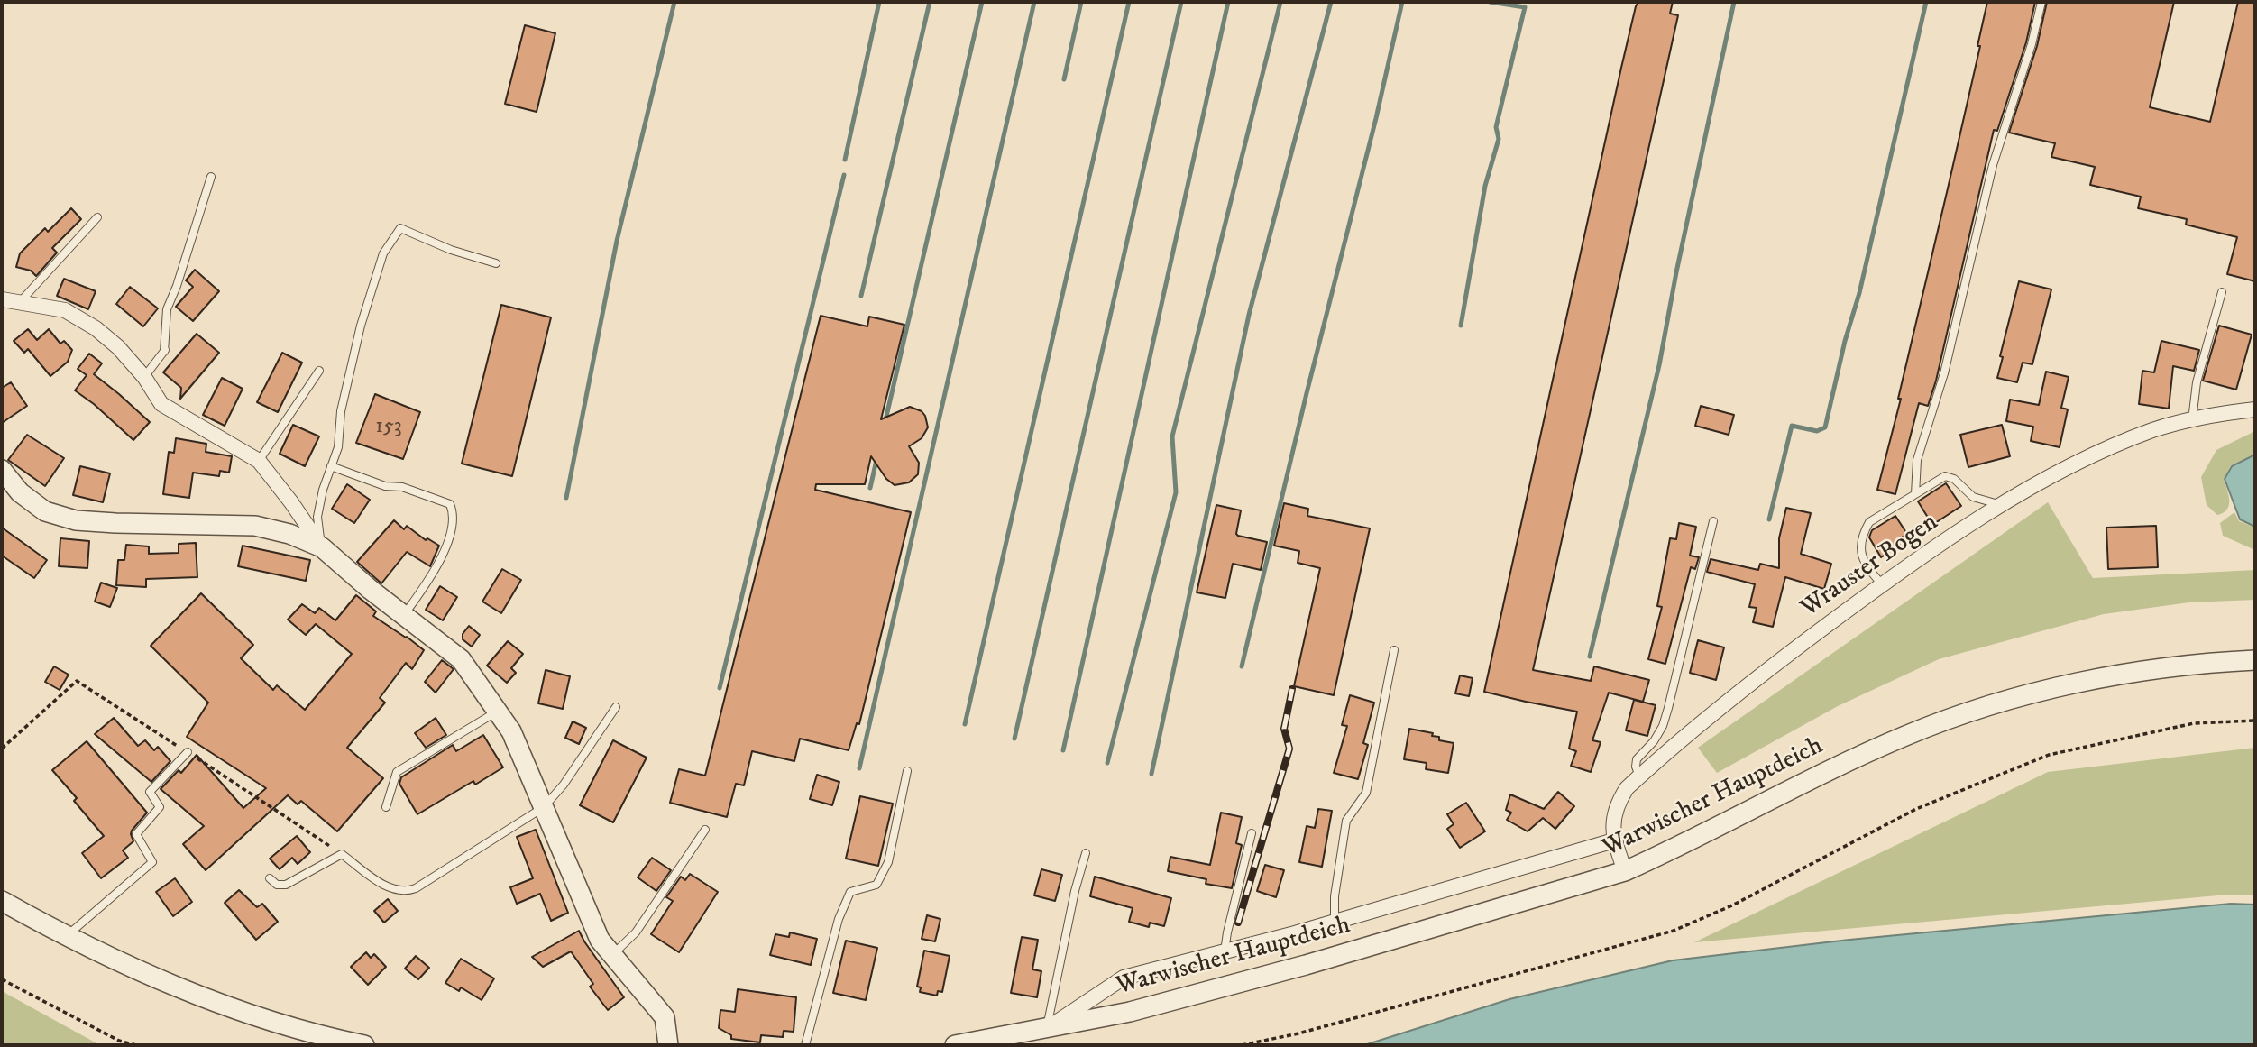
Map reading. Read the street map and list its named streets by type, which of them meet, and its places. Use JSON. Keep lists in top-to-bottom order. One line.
{"streets":{"street":["Wrauster Bogen","Warwischer Hauptdeich"]},"crossings":[["Wrauster Bogen","Warwischer Hauptdeich"]],"house_numbers":["153"]}
